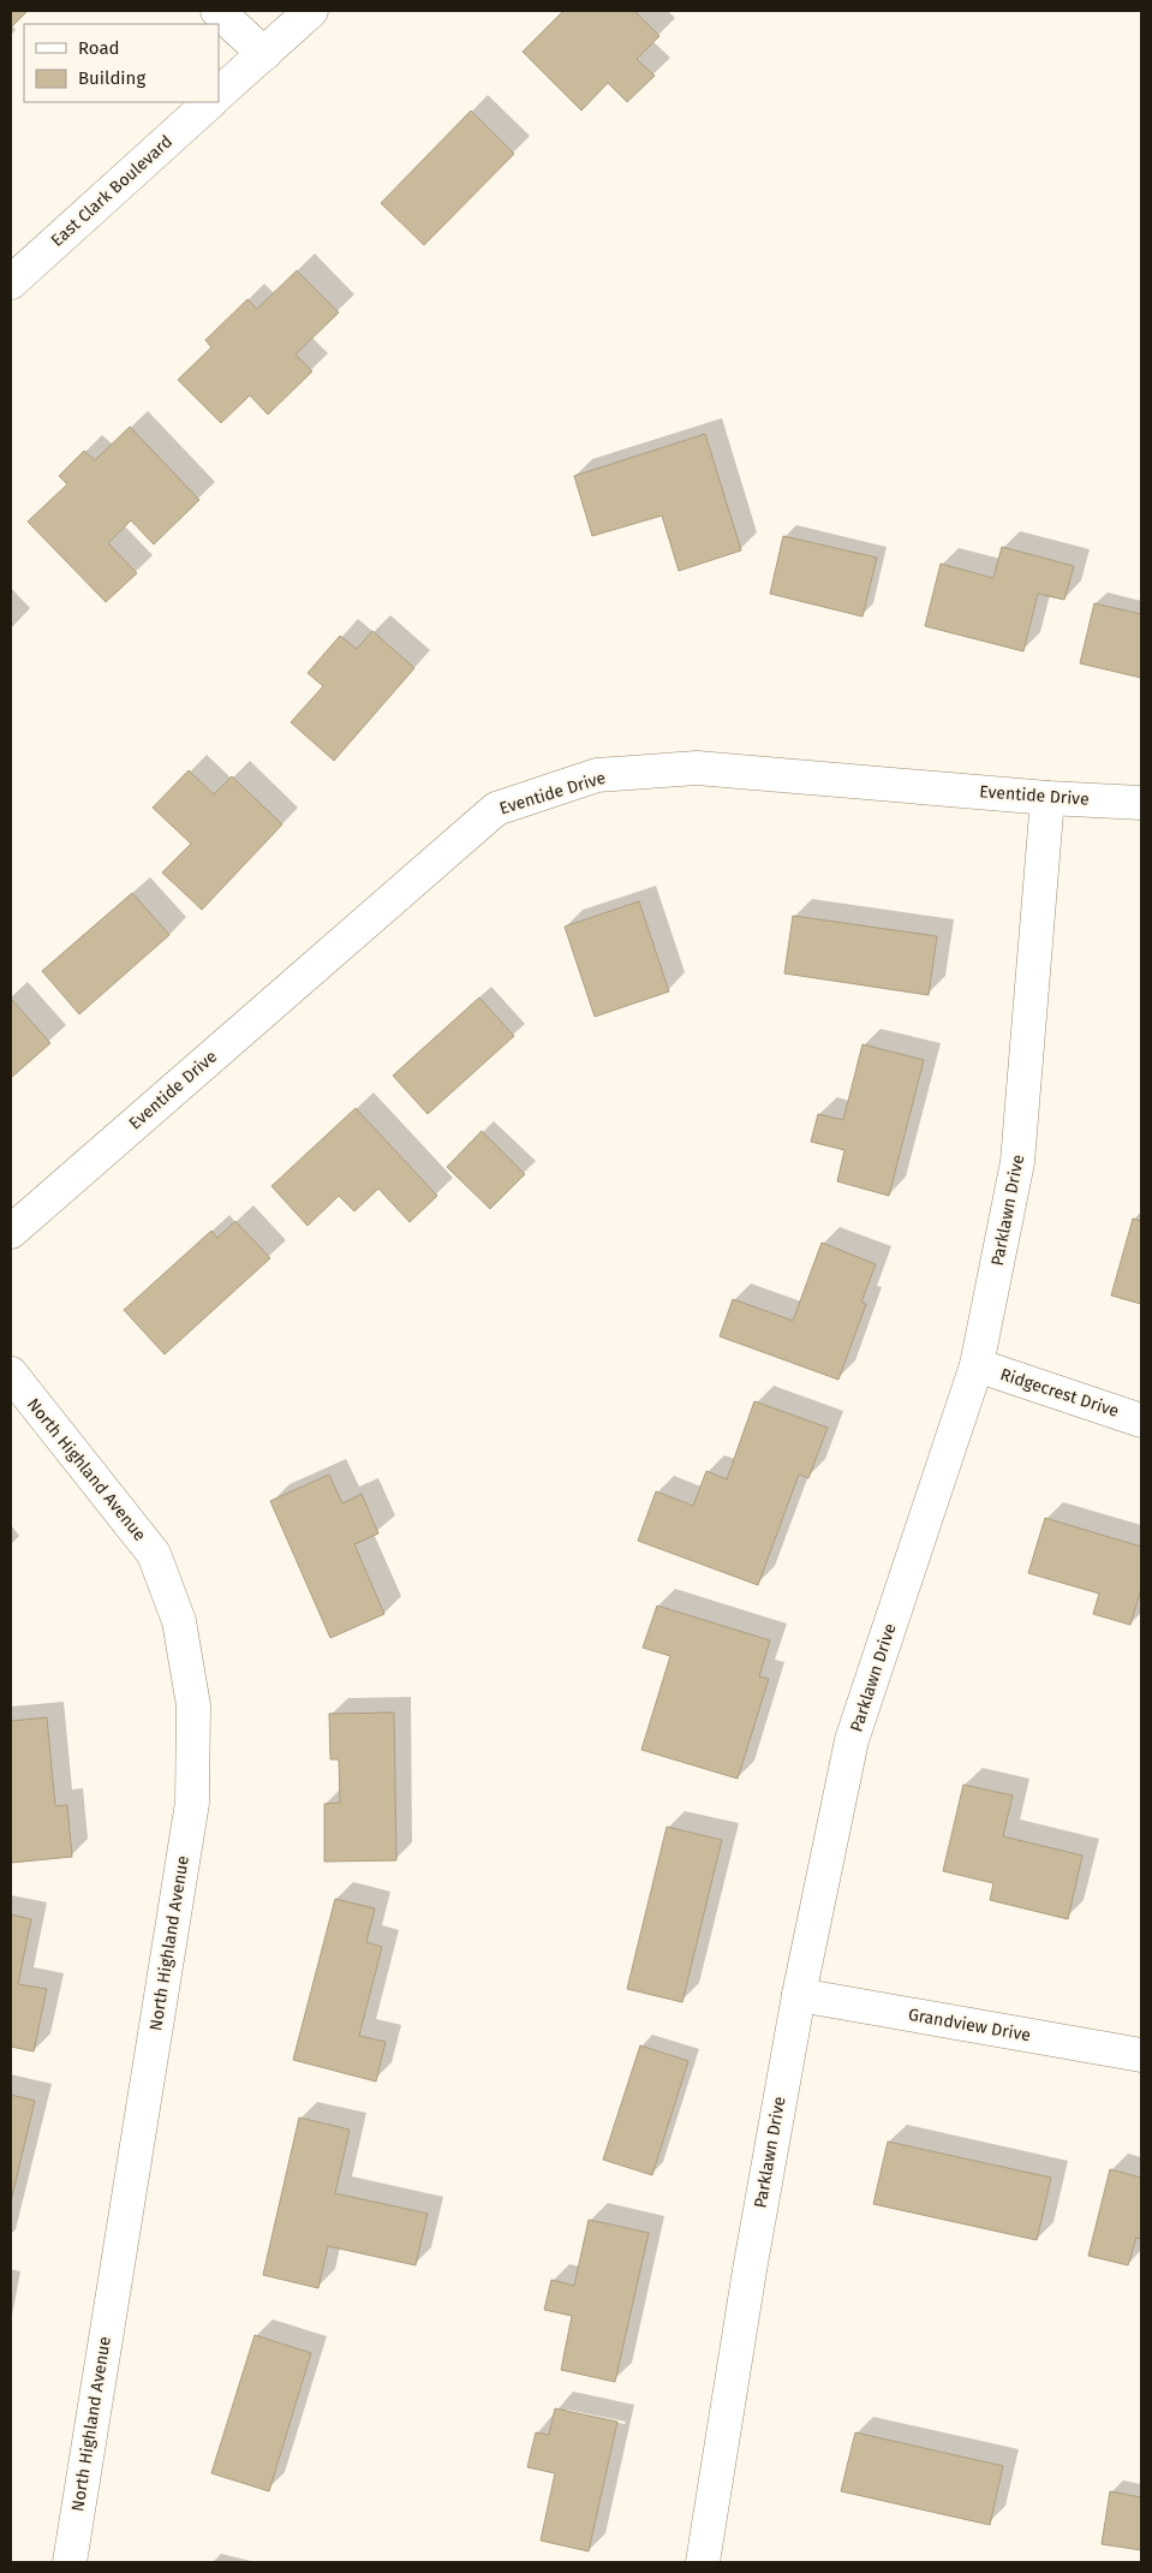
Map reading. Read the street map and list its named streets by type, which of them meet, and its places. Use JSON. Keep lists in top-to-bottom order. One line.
{"streets":{"street":["East Clark Boulevard","Eventide Drive","Parklawn Drive","Ridgecrest Drive","North Highland Avenue","Grandview Drive"]},"crossings":[["Eventide Drive","Parklawn Drive"],["Parklawn Drive","Ridgecrest Drive"],["Parklawn Drive","Grandview Drive"]],"legend":["Road","Building"]}
